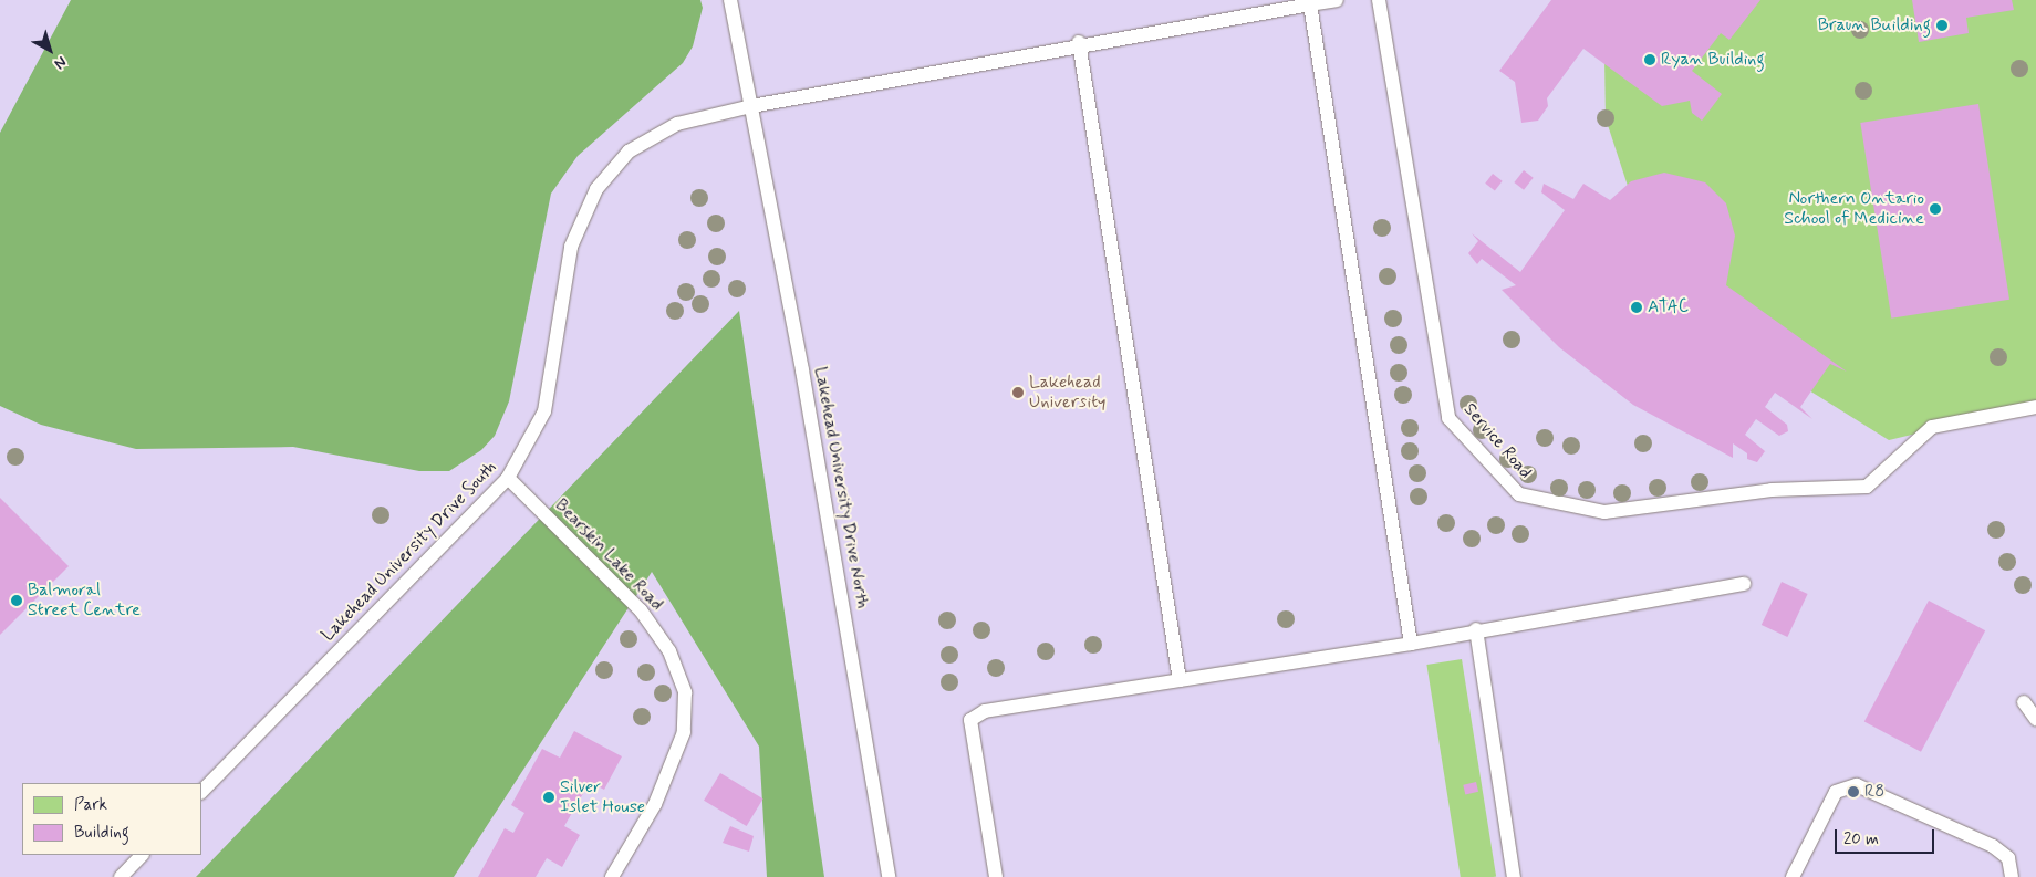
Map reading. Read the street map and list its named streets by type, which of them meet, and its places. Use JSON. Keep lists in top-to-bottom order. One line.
{"streets":{"lane":["Service Road","Lakehead University Drive North","Lakehead University Drive South","Bearskin Lake Road"]},"crossings":[["Lakehead University Drive North","Lakehead University Drive South"],["Lakehead University Drive South","Bearskin Lake Road"]],"places":["Braun Building","Ryan Building","Northern Ontario School of Medicine","ATAC","Lakehead University","Balmoral Street Centre","R8","Silver Islet House"],"legend":["Park","Building"],"scale_bar":"20 m","north":"bottom right"}
